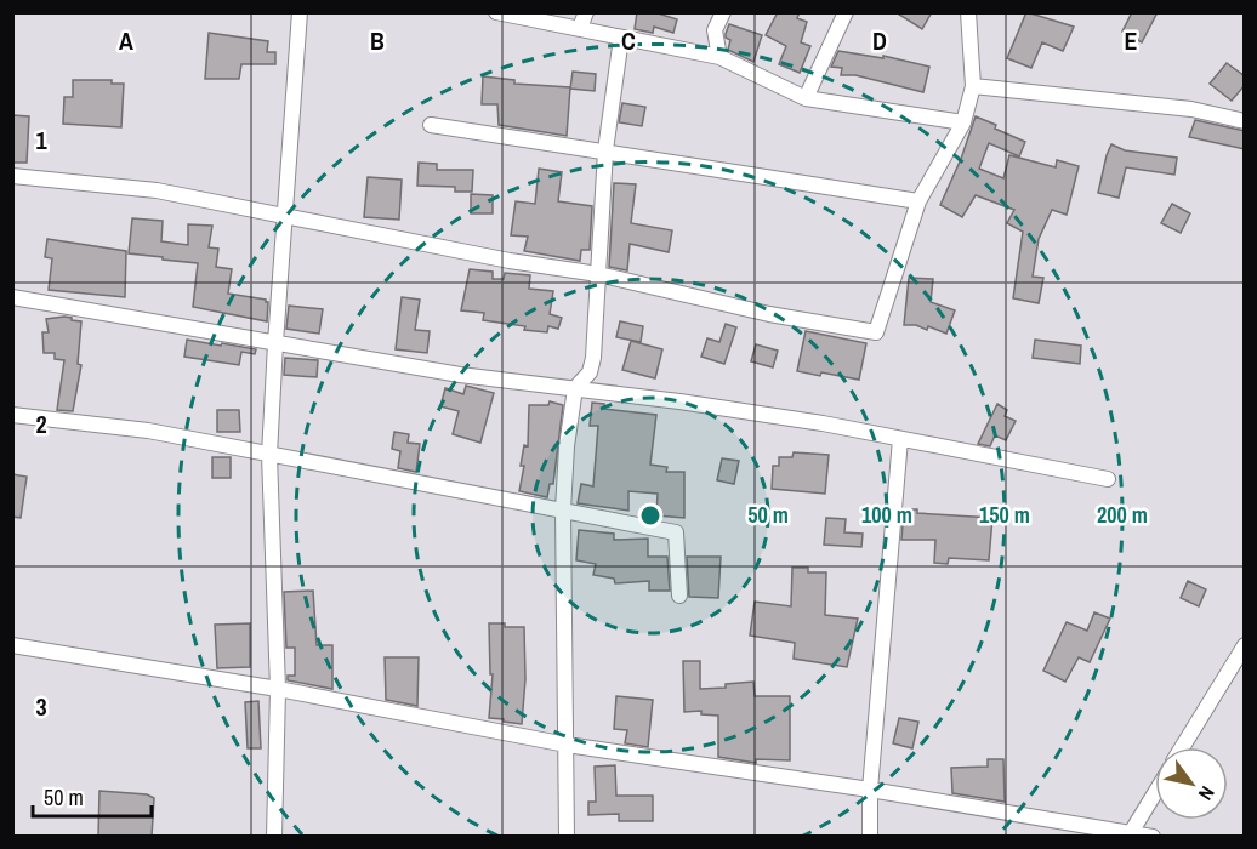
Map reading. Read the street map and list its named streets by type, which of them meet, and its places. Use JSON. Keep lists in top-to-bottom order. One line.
{"scale_bar":"50 m","north":"bottom right","grid":{"columns":["A","B","C","D","E"],"rows":["1","2","3"]},"rings":["50 m","100 m","150 m","200 m"]}
